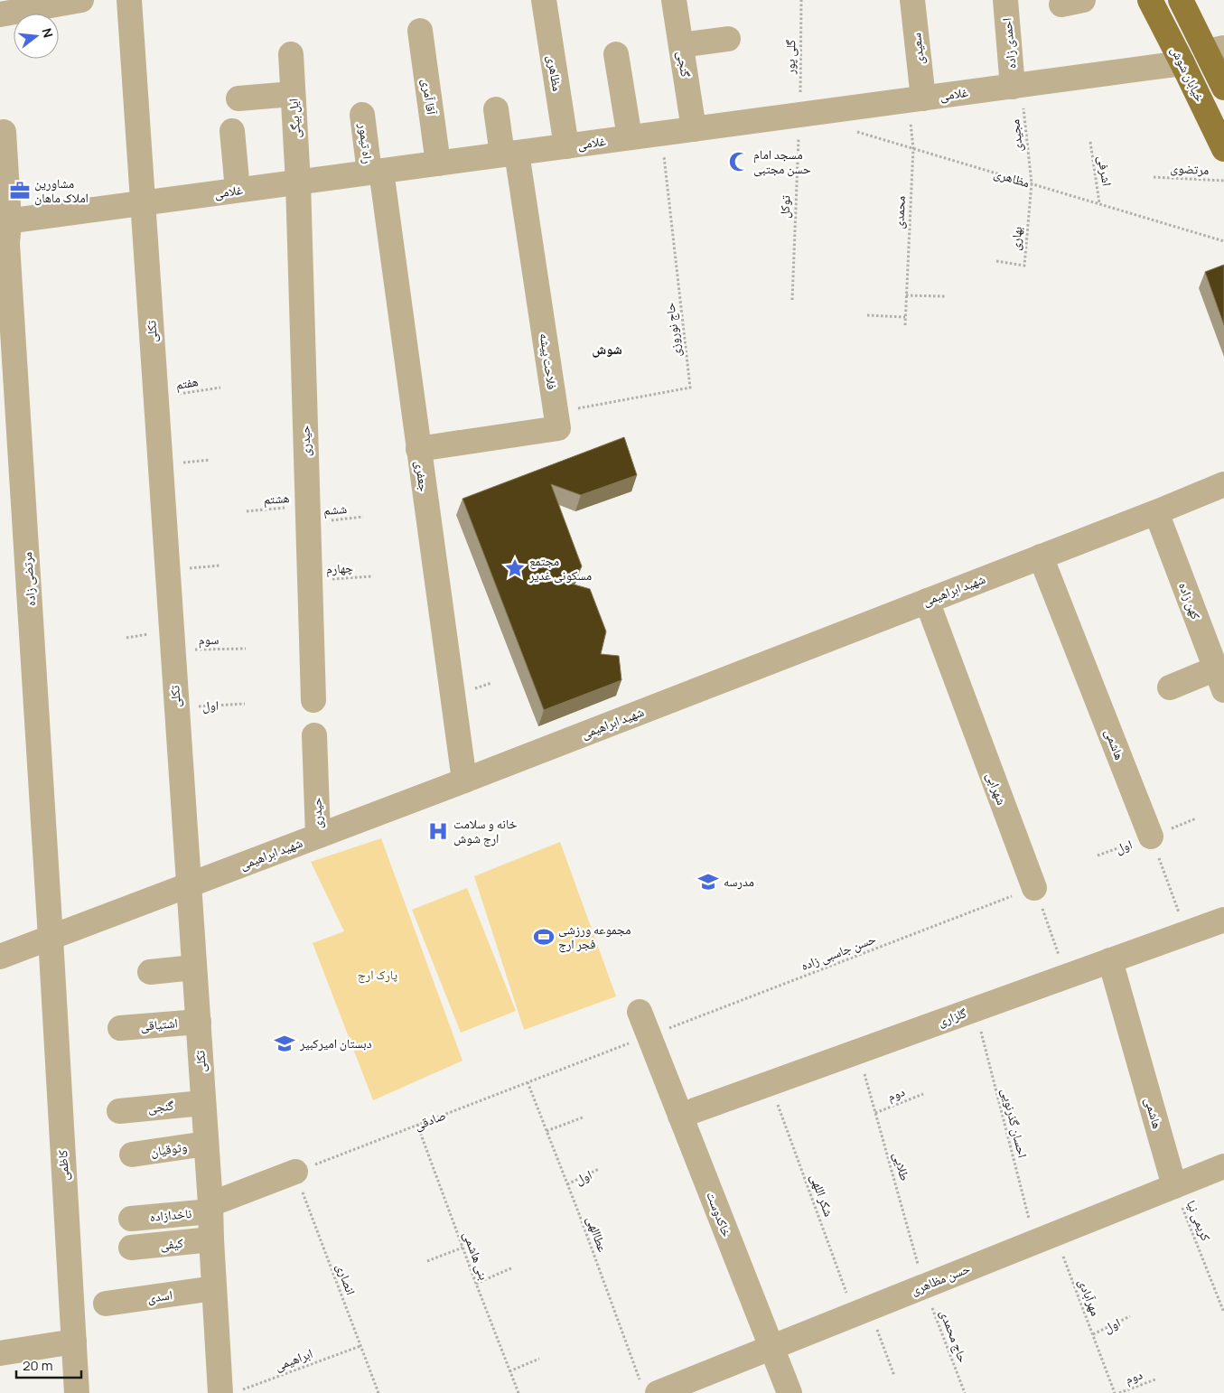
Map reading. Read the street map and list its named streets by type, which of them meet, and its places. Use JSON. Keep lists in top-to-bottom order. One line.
{"streets":{"main road":["خیابان شوش"],"street":["احمدی زاده","سعیدی","گنجی","مظاهری","غلامی","آقا آمری","ایل بیگی","راه تیمور","تکلی","فلاحت پیشه","حیدری","جعفری","مرتضی زاده","شهید ابراهیمی","کهن زاده","هاشمی","شهرابی","گلزاری","اشتیاقی","وثوقیان","کاظمی","خاکدوست","ناخدازاده","کیفی","حسن مظاهری","اسدی"],"path":["گلی پور","مجیدی","مرتضوی","اشرفی","توکل","محمدی","بهاری","حاج نوروزی","هفتم","هشتم","ششم","چهارم","سوم","اول","حسن جاسبی زاده","دوم","صادقی","احسان گذرنویی","طلایی","شکر اللهی","کریمی نیا","عطاالهی","بنی هاشمی","انصاری","مهرآبادی","حاج محمدی","ابراهیمی"]},"crossings":[["احمدی زاده","غلامی"],["احمدی زاده","مجیدی"],["سعیدی","غلامی"],["سعیدی","محمدی"],["گلی پور","غلامی"],["گلی پور","توکل"],["گنجی","غلامی"],["گنجی","تکلی"],["مظاهری","غلامی"],["مظاهری","مجیدی"],["مظاهری","اشرفی"],["مظاهری","محمدی"],["مظاهری","بهاری"],["خیابان شوش","غلامی"],["غلامی","آقا آمری"],["غلامی","ایل بیگی"],["غلامی","مجیدی"],["غلامی","راه تیمور"],["غلامی","توکل"],["غلامی","محمدی"],["غلامی","حاج نوروزی"],["غلامی","تکلی"],["غلامی","فلاحت پیشه"],["غلامی","حیدری"],["غلامی","جعفری"],["غلامی","مرتضی زاده"],["ایل بیگی","حیدری"],["مجیدی","بهاری"],["راه تیمور","جعفری"],["حاج نوروزی","فلاحت پیشه"],["تکلی","هفتم"],["تکلی","شهید ابراهیمی"],["تکلی","سوم"],["تکلی","اول"],["تکلی","اشتیاقی"],["تکلی","وثوقیان"],["تکلی","ناخدازاده"],["تکلی","کیفی"],["تکلی","اسدی"],["تکلی","ابراهیمی"],["فلاحت پیشه","جعفری"],["حیدری","هشتم"],["حیدری","ششم"],["حیدری","چهارم"],["حیدری","شهید ابراهیمی"],["جعفری","شهید ابراهیمی"],["هشتم","ششم"],["مرتضی زاده","شهید ابراهیمی"],["مرتضی زاده","کاظمی"],["شهید ابراهیمی","کهن زاده"],["شهید ابراهیمی","هاشمی"],["شهید ابراهیمی","شهرابی"],["شهید ابراهیمی","کاظمی"],["اول","هاشمی"],["اول","عطاالهی"],["اول","مهرآبادی"],["هاشمی","گلزاری"],["هاشمی","کریمی نیا"],["هاشمی","حسن مظاهری"],["شهرابی","حسن جاسبی زاده"],["حسن جاسبی زاده","صادقی"],["حسن جاسبی زاده","خاکدوست"],["گلزاری","احسان گذرنویی"],["گلزاری","طلایی"],["گلزاری","شکر اللهی"],["گلزاری","خاکدوست"],["دوم","طلایی"],["صادقی","خاکدوست"],["صادقی","عطاالهی"],["صادقی","بنی هاشمی"],["صادقی","انصاری"],["احسان گذرنویی","حسن مظاهری"],["احسان گذرنویی","مهرآبادی"],["طلایی","حسن مظاهری"],["طلایی","حاج محمدی"],["شکر اللهی","حسن مظاهری"],["خاکدوست","حسن مظاهری"],["کریمی نیا","حسن مظاهری"],["عطاالهی","حسن مظاهری"],["انصاری","ابراهیمی"],["حسن مظاهری","مهرآبادی"],["حسن مظاهری","حاج محمدی"]],"districts":["شوش"],"parks":["پارک ارج"],"places":{"mosque":["مسجد امام حسن مجتبی"],"office":["مشاورین املاک ماهان"],"place":["مجتمع مسکونی غدیر"],"hospital":["خانه و سلامت ارج شوش"],"school or university":["مدرسه","دبستان امیرکبیر"],"sports":["مجموعه ورزشی فجر ارج"]},"scale_bar":"20 m","north":"right"}
